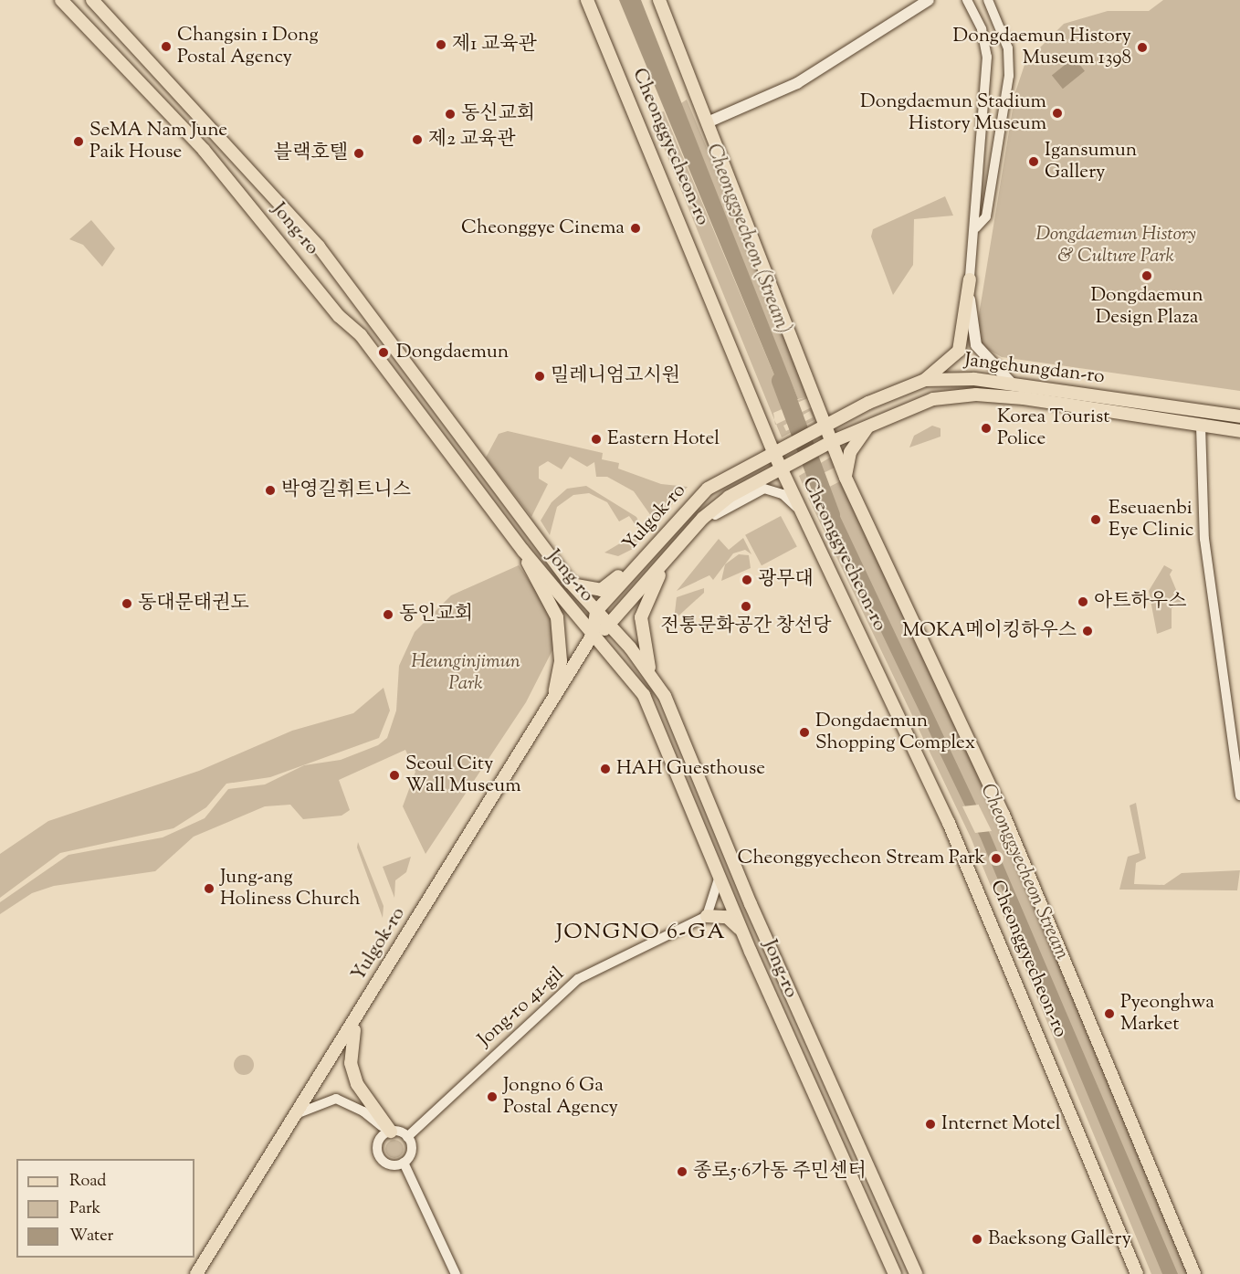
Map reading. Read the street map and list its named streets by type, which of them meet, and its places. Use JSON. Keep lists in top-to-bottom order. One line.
{"streets":{"main road":["Cheonggyecheon-ro","Jong-ro","Jangchungdan-ro","Yulgok-ro"],"street":["Jong-ro 41-gil"]},"crossings":[["Cheonggyecheon-ro","Jangchungdan-ro"],["Cheonggyecheon-ro","Yulgok-ro"],["Jong-ro","Yulgok-ro"],["Jangchungdan-ro","Yulgok-ro"]],"districts":["JONGNO 6-GA"],"water":["Cheonggyecheon (Stream)","Cheonggyecheon Stream"],"parks":["Dongdaemun History & Culture Park","Heunginjimun Park"],"places":["제1 교육관","Changsin 1 Dong Postal Agency","Dongdaemun History Museum 1398","Dongdaemun Stadium History Museum","동신교회","제2 교육관","SeMA Nam June Paik House","블랙호텔","Igansumun Gallery","Cheonggye Cinema","Dongdaemun Design Plaza","Dongdaemun","밀레니엄고시원","Korea Tourist Police","Eastern Hotel","박영길휘트니스","Eseuaenbi Eye Clinic","광무대","아트하우스","동대문태권도","전통문화공간 창선당","동인교회","MOKA메이킹하우스","Dongdaemun Shopping Complex","HAH Guesthouse","Seoul City Wall Museum","Cheonggyecheon Stream Park","Jung-ang Holiness Church","Pyeonghwa Market","Jongno 6 Ga Postal Agency","Internet Motel","종로5·6가동 주민센터","Baeksong Gallery"],"legend":["Road","Park","Water"]}
